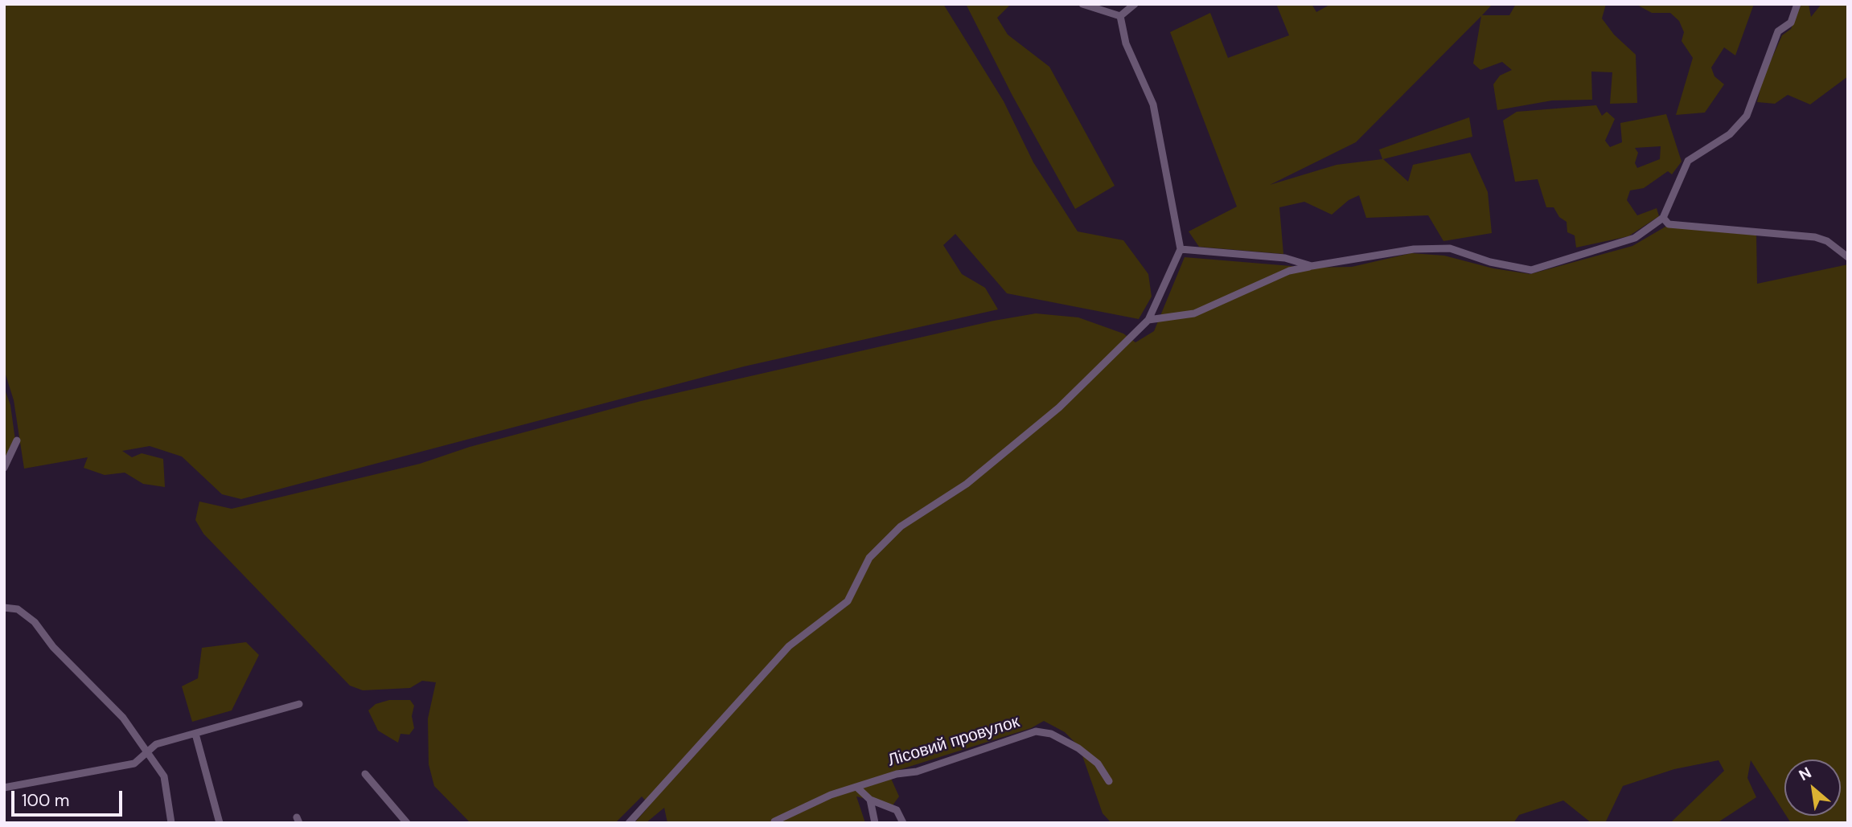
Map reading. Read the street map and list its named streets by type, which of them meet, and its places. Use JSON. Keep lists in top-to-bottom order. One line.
{"streets":{"street":["Лісовий провулок"]},"scale_bar":"100 m","north":"top left"}
